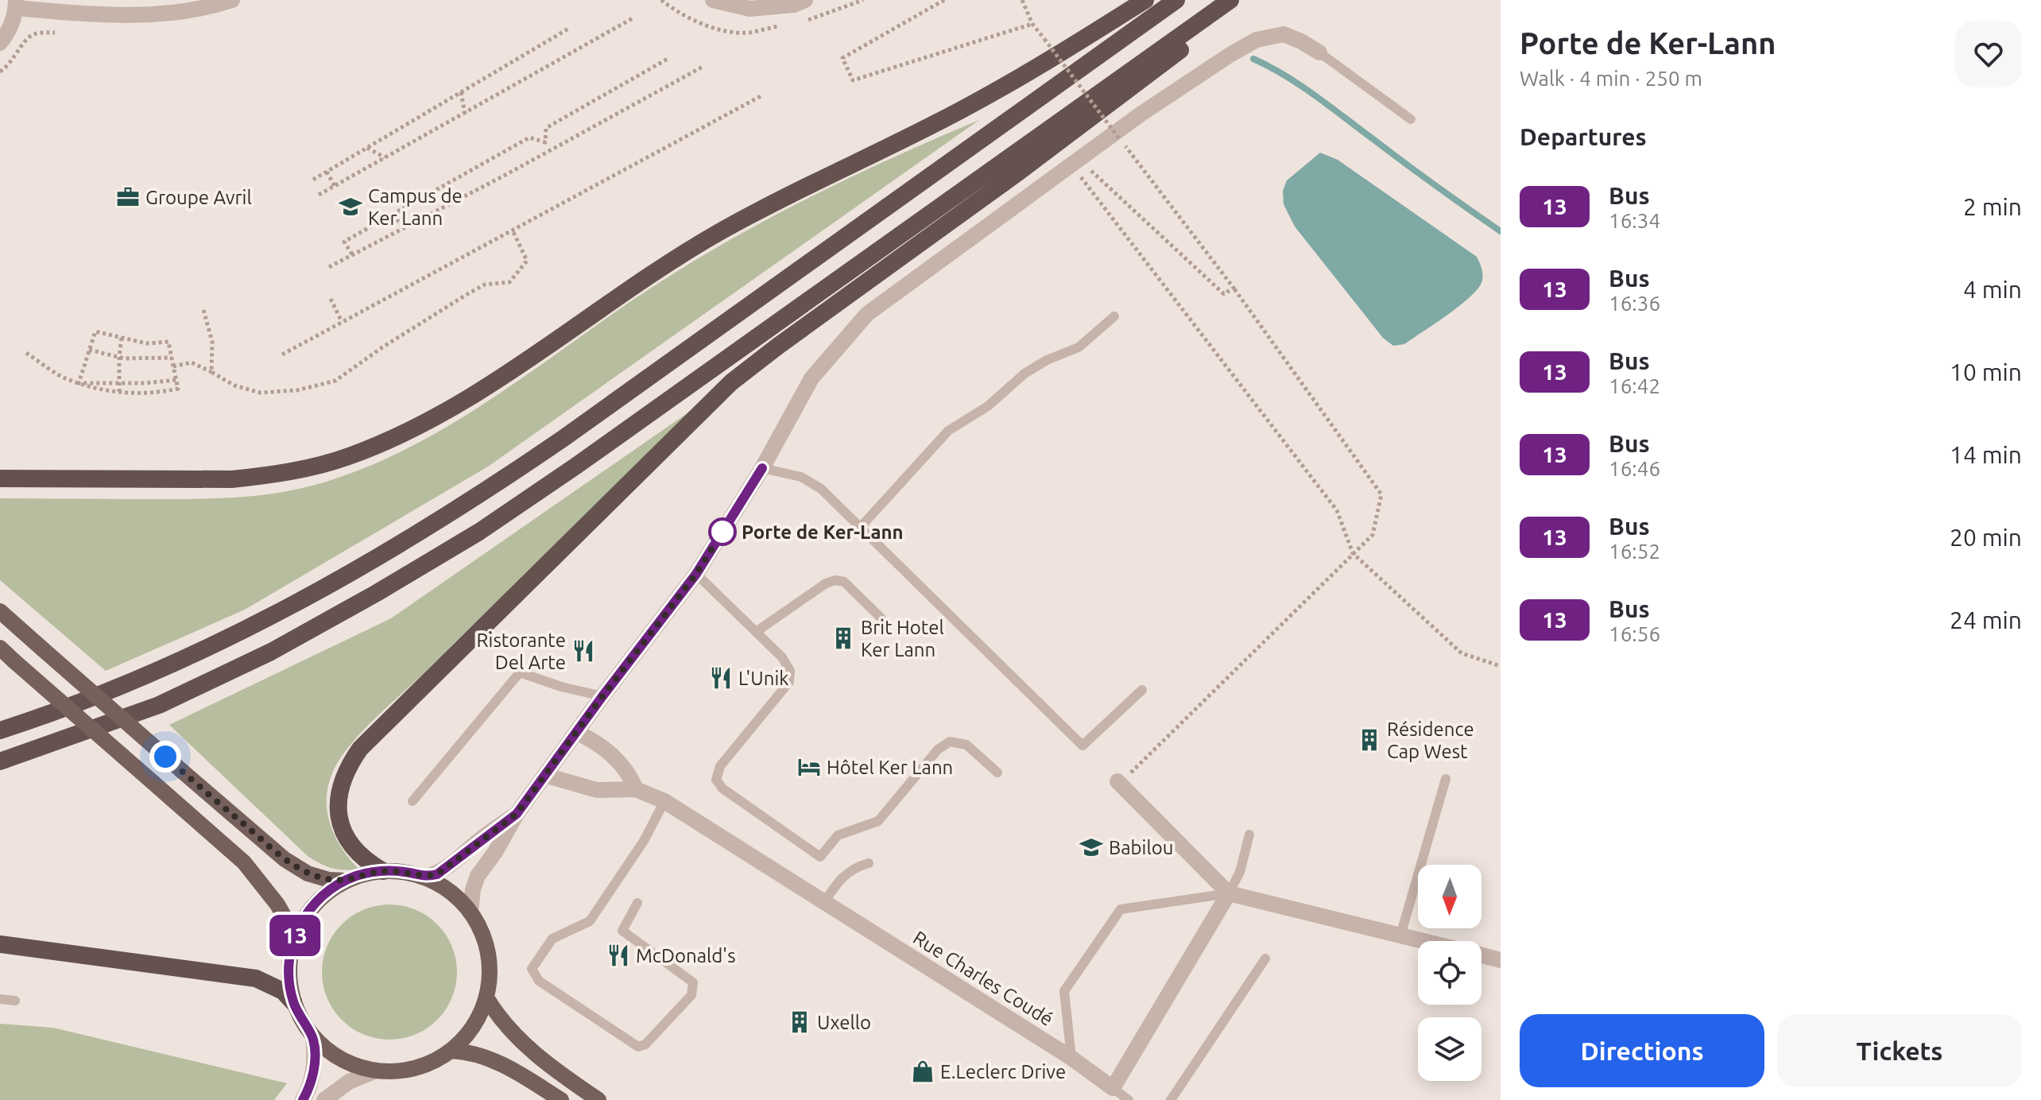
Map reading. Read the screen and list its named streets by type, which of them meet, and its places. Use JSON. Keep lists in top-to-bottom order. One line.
{"streets":{"street":["Rue Charles Coudé"]},"places":{"office":["Groupe Avril"],"school or university":["Campus de Ker Lann","Babilou"],"other":["Porte de Ker-Lann"],"building":["Brit Hotel Ker Lann","Résidence Cap West","Uxello"],"restaurant":["Ristorante Del Arte","L'Unik","McDonald's"],"hotel":["Hôtel Ker Lann"],"shop":["E.Leclerc Drive"]},"lines":["bus line 13"],"north":"bottom","page":{"on_map":"13","heading":[["Porte de Ker-Lann","Walk · 4 min · 250 m"],"Departures"],"list":[{"mark":"13","name":"Bus","note":"16:34","value":"2 min"},{"mark":"13","name":"Bus","note":"16:36","value":"4 min"},{"mark":"13","name":"Bus","note":"16:42","value":"10 min"},{"mark":"13","name":"Bus","note":"16:46","value":"14 min"},{"mark":"13","name":"Bus","note":"16:52","value":"20 min"},{"mark":"13","name":"Bus","note":"16:56","value":"24 min"}],"buttons":["Directions","Tickets"]}}
